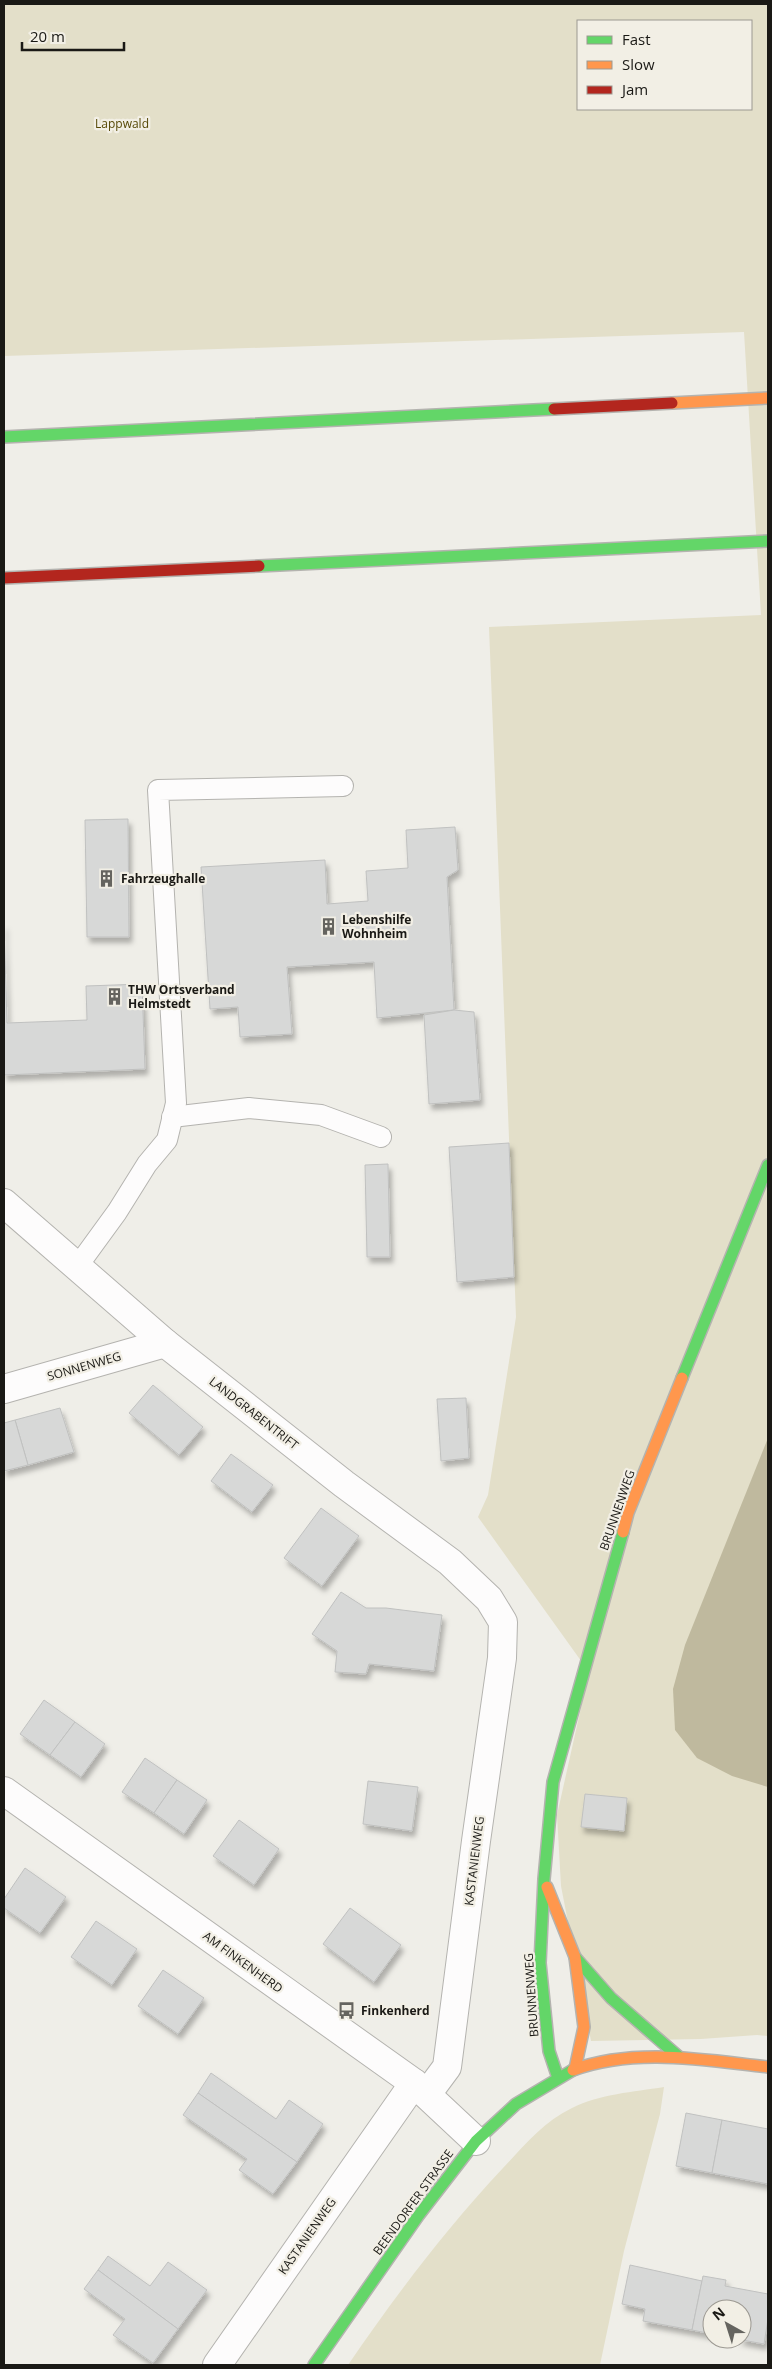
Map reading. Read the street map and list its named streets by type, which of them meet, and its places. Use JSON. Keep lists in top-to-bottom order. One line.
{"streets":{"main road":["BRUNNENWEG","BEENDORFER STRASSE"],"street":["SONNENWEG","LANDGRABENTRIFT","KASTANIENWEG","AM FINKENHERD"]},"crossings":[["SONNENWEG","LANDGRABENTRIFT"],["LANDGRABENTRIFT","KASTANIENWEG"],["BRUNNENWEG","BEENDORFER STRASSE"],["KASTANIENWEG","AM FINKENHERD"],["AM FINKENHERD","BEENDORFER STRASSE"]],"parks":["Lappwald"],"places":{"building":["Fahrzeughalle","Lebenshilfe Wohnheim","THW Ortsverband Helmstedt"],"bus stop":["Finkenherd"]},"legend":["Fast","Slow","Jam"],"scale_bar":"20 m","north":"top left"}
